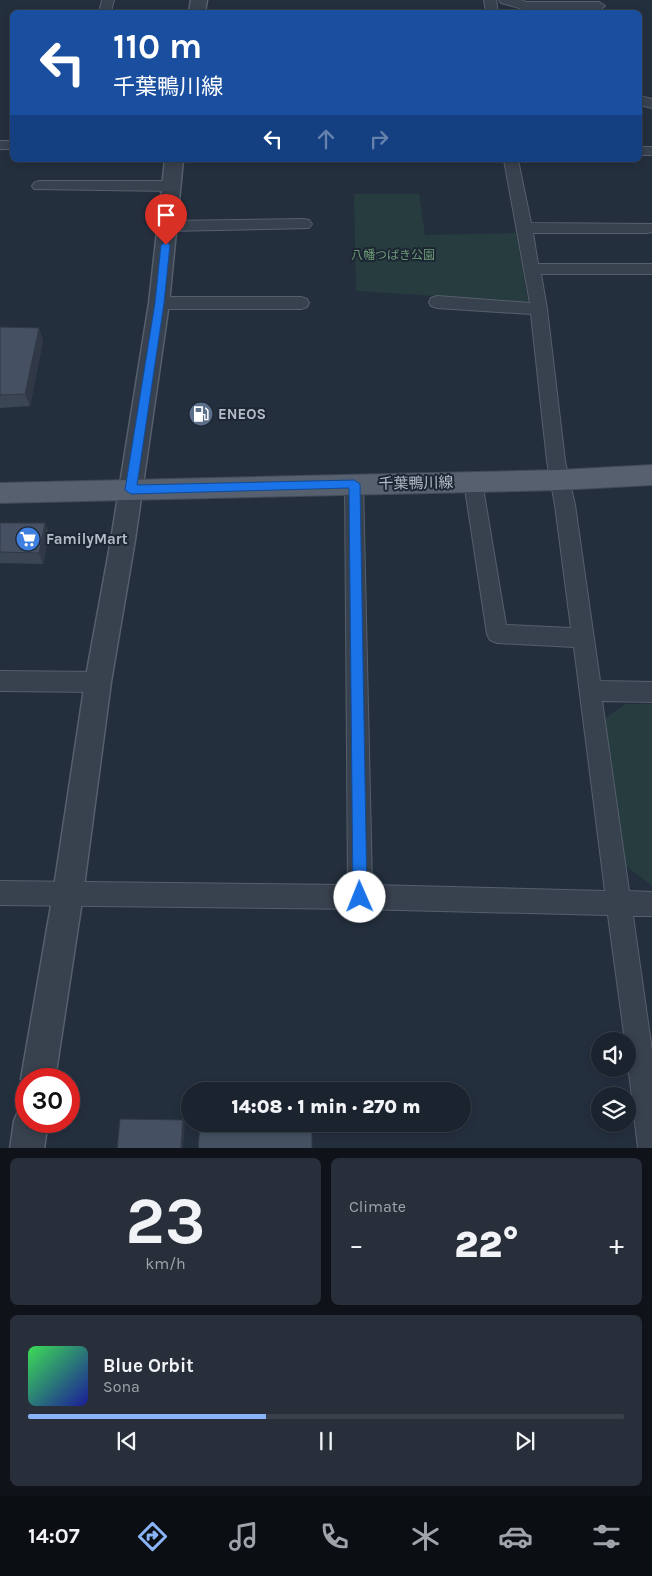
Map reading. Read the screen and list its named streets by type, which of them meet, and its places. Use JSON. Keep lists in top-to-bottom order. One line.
{"streets":{"main road":["千葉鴨川線"]},"parks":["八幡つばき公園"],"places":{"fuel station":["ENEOS"],"supermarket":["FamilyMart"]},"page":{"turn":["110 m","千葉鴨川線"],"limit":"30","trip":"14:08 · 1 min · 270 m","tile":[["23","km/h"],"Climate"],"heat":["−","22°","+"],"song":["Blue Orbit","Sona"],"tabs":"14:07"}}
